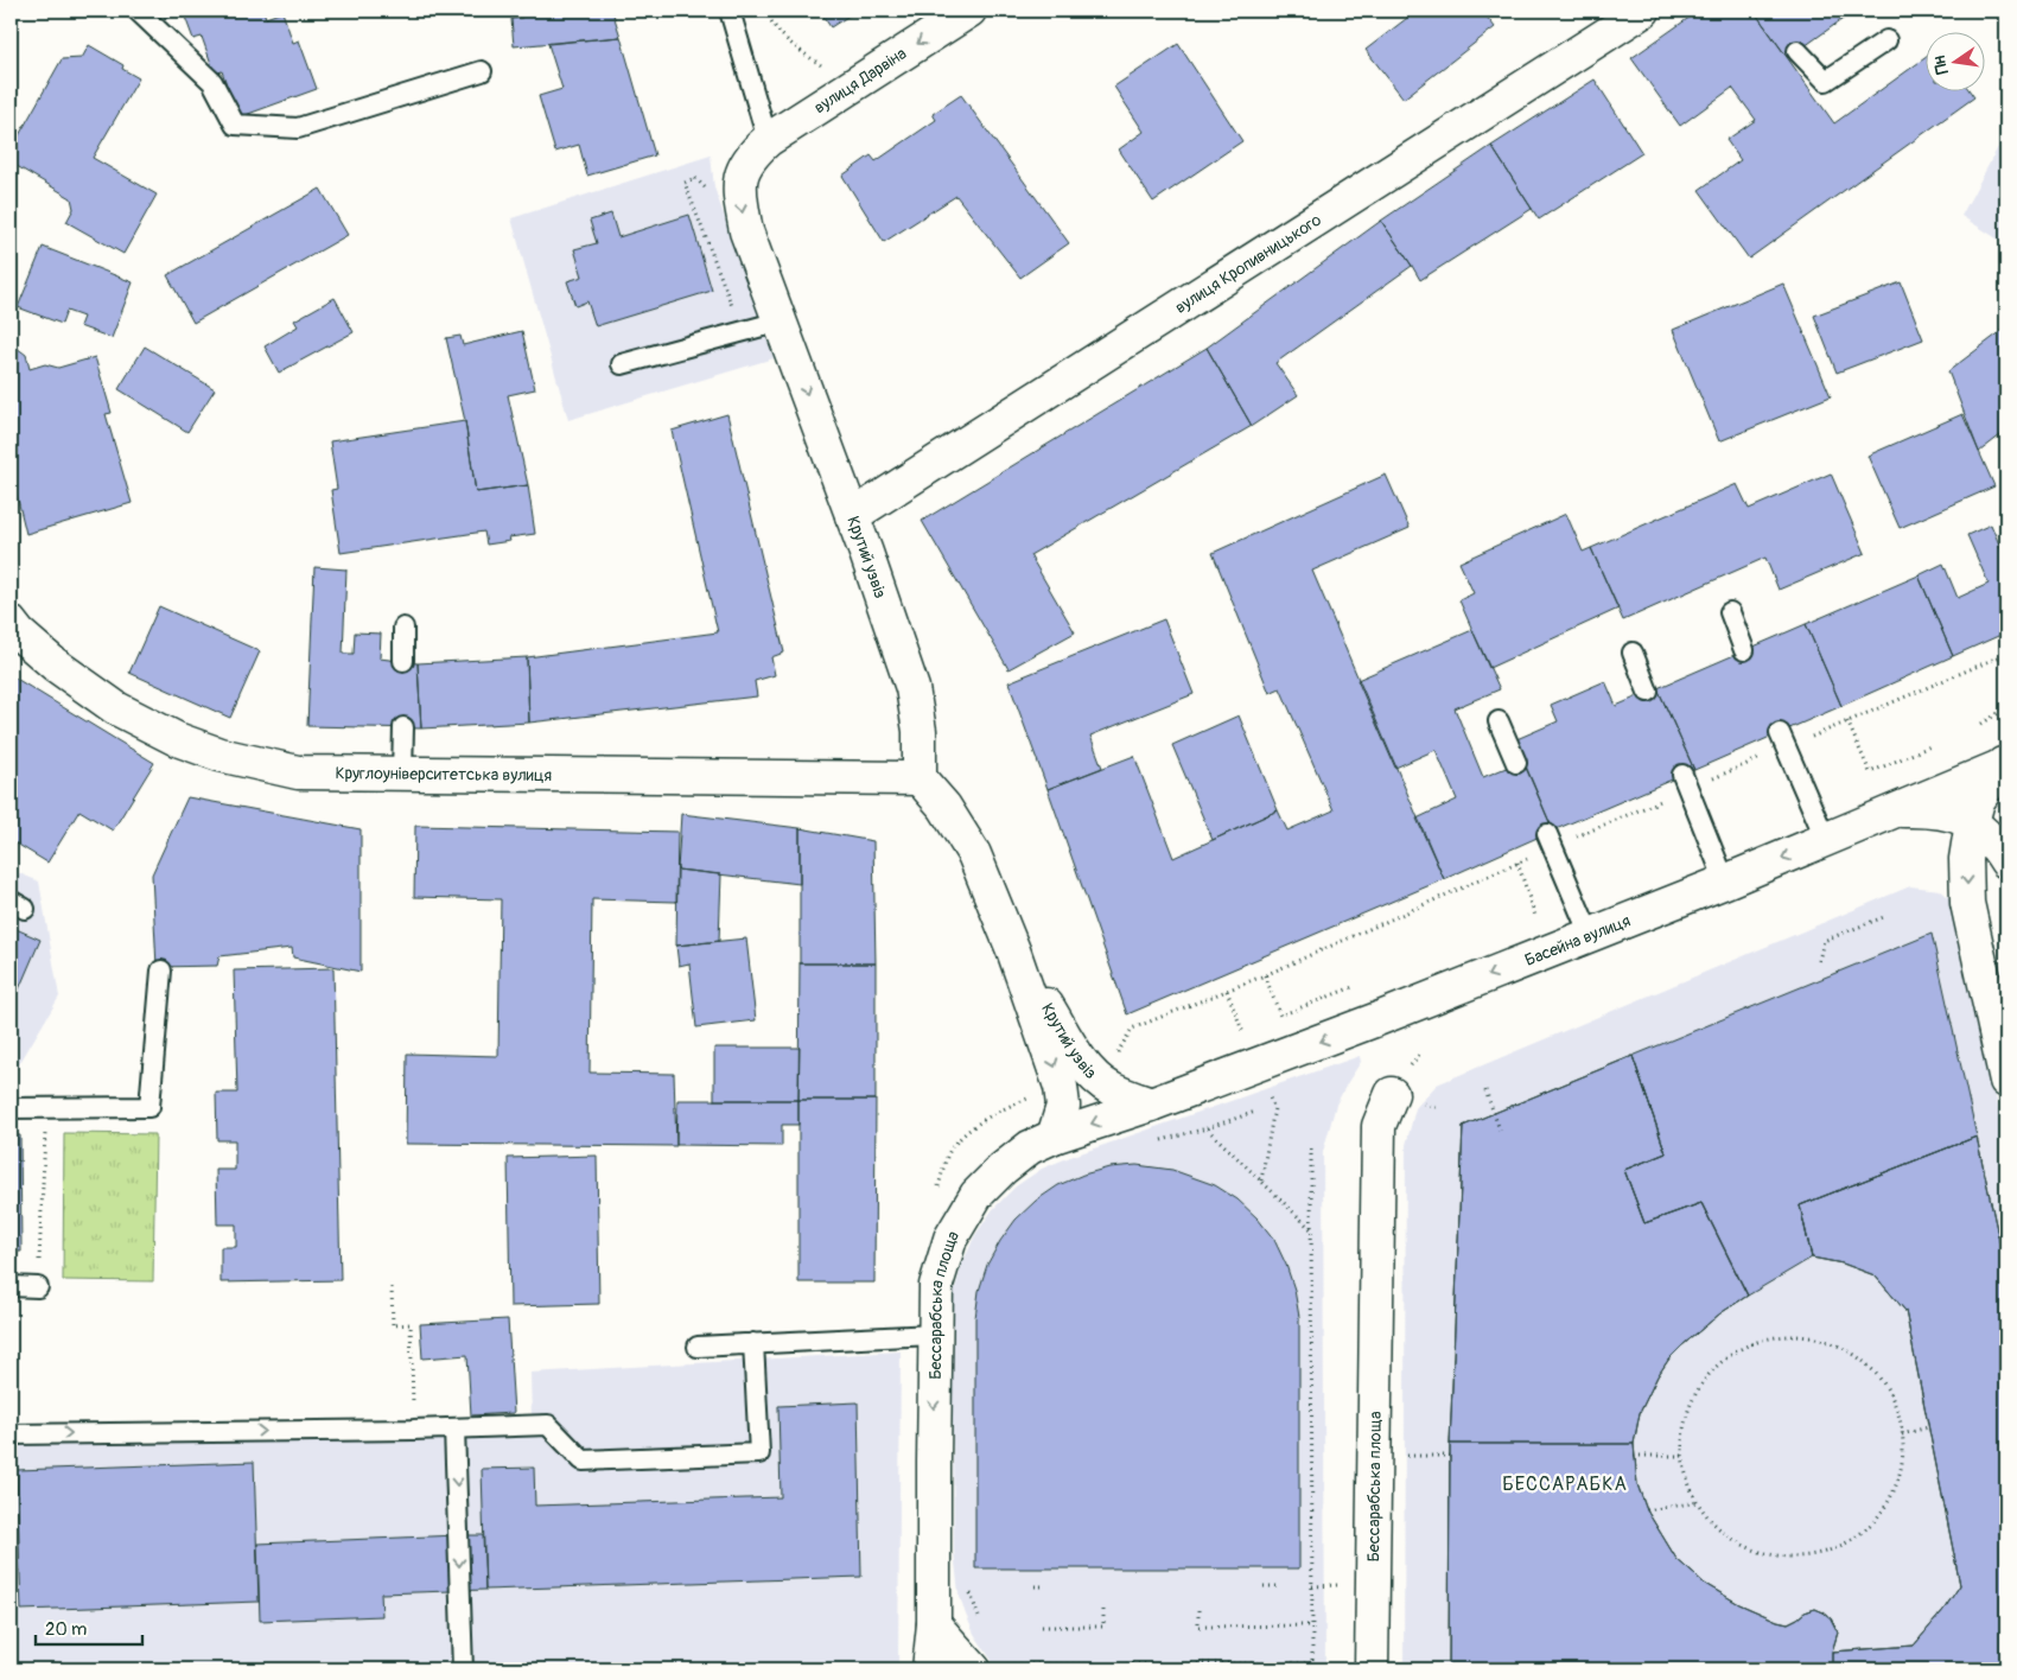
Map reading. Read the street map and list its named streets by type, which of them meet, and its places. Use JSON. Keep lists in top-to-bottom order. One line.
{"streets":{"street":["вулиця Дарвіна","вулиця Кропивницького","Крутий узвіз","Круглоуніверситетська вулиця","Басейна вулиця","Бессарабська площа"]},"crossings":[["вулиця Дарвіна","Крутий узвіз"],["вулиця Кропивницького","Крутий узвіз"],["Крутий узвіз","Круглоуніверситетська вулиця"],["Крутий узвіз","Басейна вулиця"],["Крутий узвіз","Бессарабська площа"],["Басейна вулиця","Бессарабська площа"]],"one_way":["вулиця Дарвіна","Крутий узвіз","Басейна вулиця"],"districts":["БЕССАРАБКА"],"scale_bar":"20 m","north":"left"}
